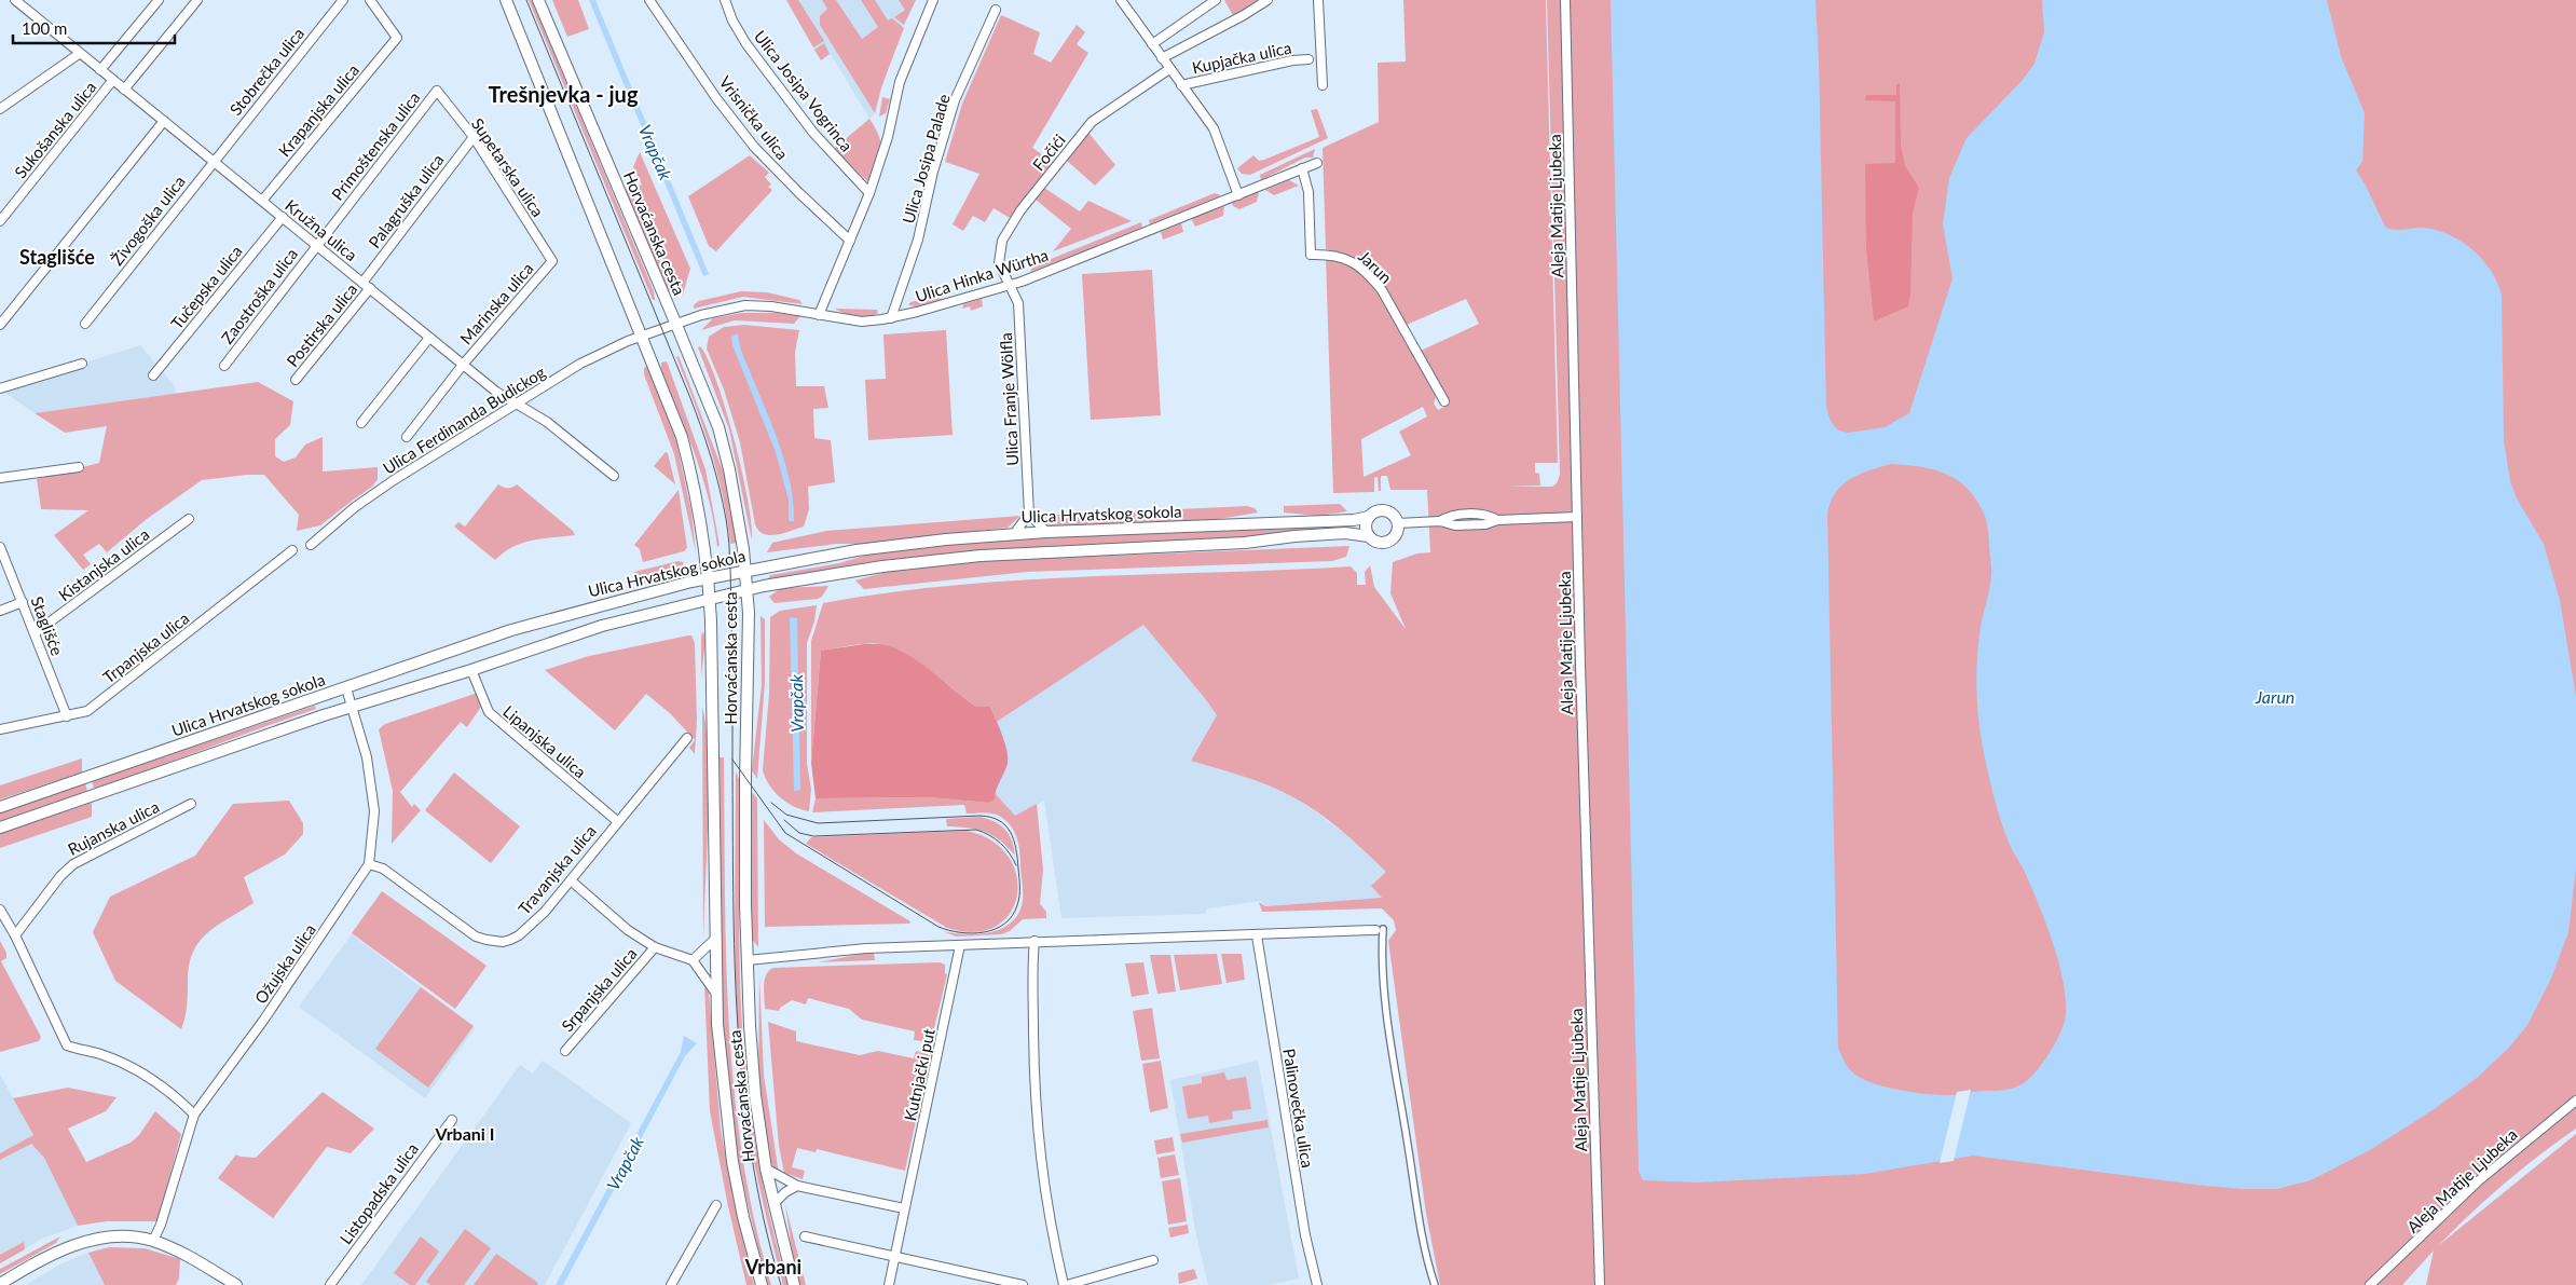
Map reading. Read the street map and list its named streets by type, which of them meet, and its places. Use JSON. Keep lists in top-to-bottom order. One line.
{"streets":{"street":["Kupjačka ulica","Stobrečka ulica","Ulica Josipa Vogrinca","Krapanjska ulica","Vrisnička ulica","Sukošanska ulica","Primoštenska ulica","Fočići","Ulica Josipa Palade","Supetarska ulica","Palagruška ulica","Aleja Matije Ljubeka","Živogoška ulica","Kružna ulica","Horvaćanska cesta","Jarun","Ulica Hinka Würtha","Tučepska ulica","Zaostroška ulica","Marinska ulica","Postirska ulica","Ulica Franje Wölfla","Ulica Ferdinanda Budickog","Ulica Hrvatskog sokola","Kistanjska ulica","Staglišće","Trpanjska ulica","Lipanjska ulica","Rujanska ulica","Travanjska ulica","Ožujska ulica","Srpanjska ulica","Kutnjački put","Palinovečka ulica","Listopadska ulica"]},"crossings":[["Stobrečka ulica","Živogoška ulica"],["Stobrečka ulica","Kružna ulica"],["Krapanjska ulica","Kružna ulica"],["Sukošanska ulica","Kružna ulica"],["Primoštenska ulica","Supetarska ulica"],["Primoštenska ulica","Kružna ulica"],["Primoštenska ulica","Zaostroška ulica"],["Fočići","Ulica Hinka Würtha"],["Fočići","Ulica Franje Wölfla"],["Ulica Josipa Palade","Ulica Hinka Würtha"],["Supetarska ulica","Palagruška ulica"],["Supetarska ulica","Marinska ulica"],["Palagruška ulica","Kružna ulica"],["Živogoška ulica","Kružna ulica"],["Kružna ulica","Tučepska ulica"],["Kružna ulica","Zaostroška ulica"],["Kružna ulica","Marinska ulica"],["Kružna ulica","Postirska ulica"],["Kružna ulica","Ulica Ferdinanda Budickog"],["Horvaćanska cesta","Ulica Hinka Würtha"],["Horvaćanska cesta","Ulica Ferdinanda Budickog"],["Horvaćanska cesta","Ulica Hrvatskog sokola"],["Jarun","Ulica Hinka Würtha"],["Ulica Hinka Würtha","Ulica Franje Wölfla"],["Ulica Hinka Würtha","Ulica Ferdinanda Budickog"],["Ulica Hrvatskog sokola","Ožujska ulica"],["Kistanjska ulica","Staglišće"],["Staglišće","Trpanjska ulica"],["Lipanjska ulica","Travanjska ulica"],["Travanjska ulica","Ožujska ulica"],["Travanjska ulica","Srpanjska ulica"]],"districts":["Trešnjevka - jug","Staglišće","Vrbani I","Vrbani"],"water":["Vrapčak","Jarun"],"scale_bar":"100 m"}
